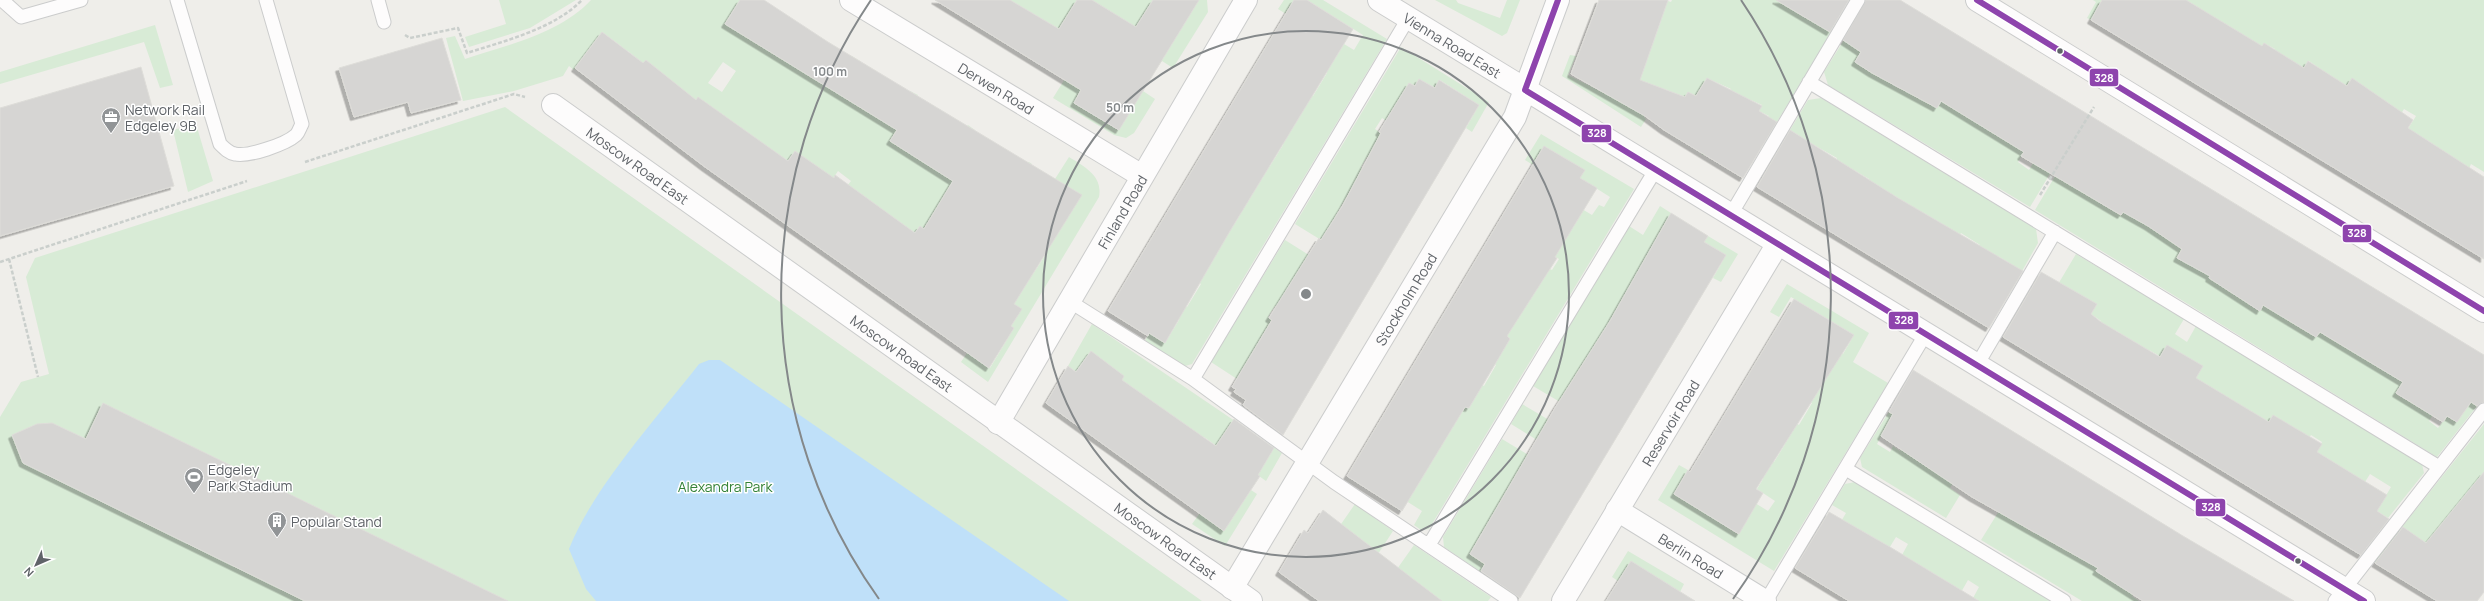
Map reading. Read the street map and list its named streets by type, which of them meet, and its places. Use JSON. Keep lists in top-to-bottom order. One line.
{"streets":{"street":["Vienna Road East","Derwen Road","Moscow Road East","Finland Road","Stockholm Road","Reservoir Road","Berlin Road"]},"crossings":[["Vienna Road East","Stockholm Road"],["Vienna Road East","Reservoir Road"],["Derwen Road","Finland Road"],["Moscow Road East","Finland Road"],["Moscow Road East","Stockholm Road"],["Reservoir Road","Berlin Road"]],"parks":["Alexandra Park"],"places":{"office":["Network Rail Edgeley 9B"],"sports":["Edgeley Park Stadium"],"building":["Popular Stand"]},"lines":["transit line 328"],"north":"bottom left","rings":["100 m","50 m"]}
